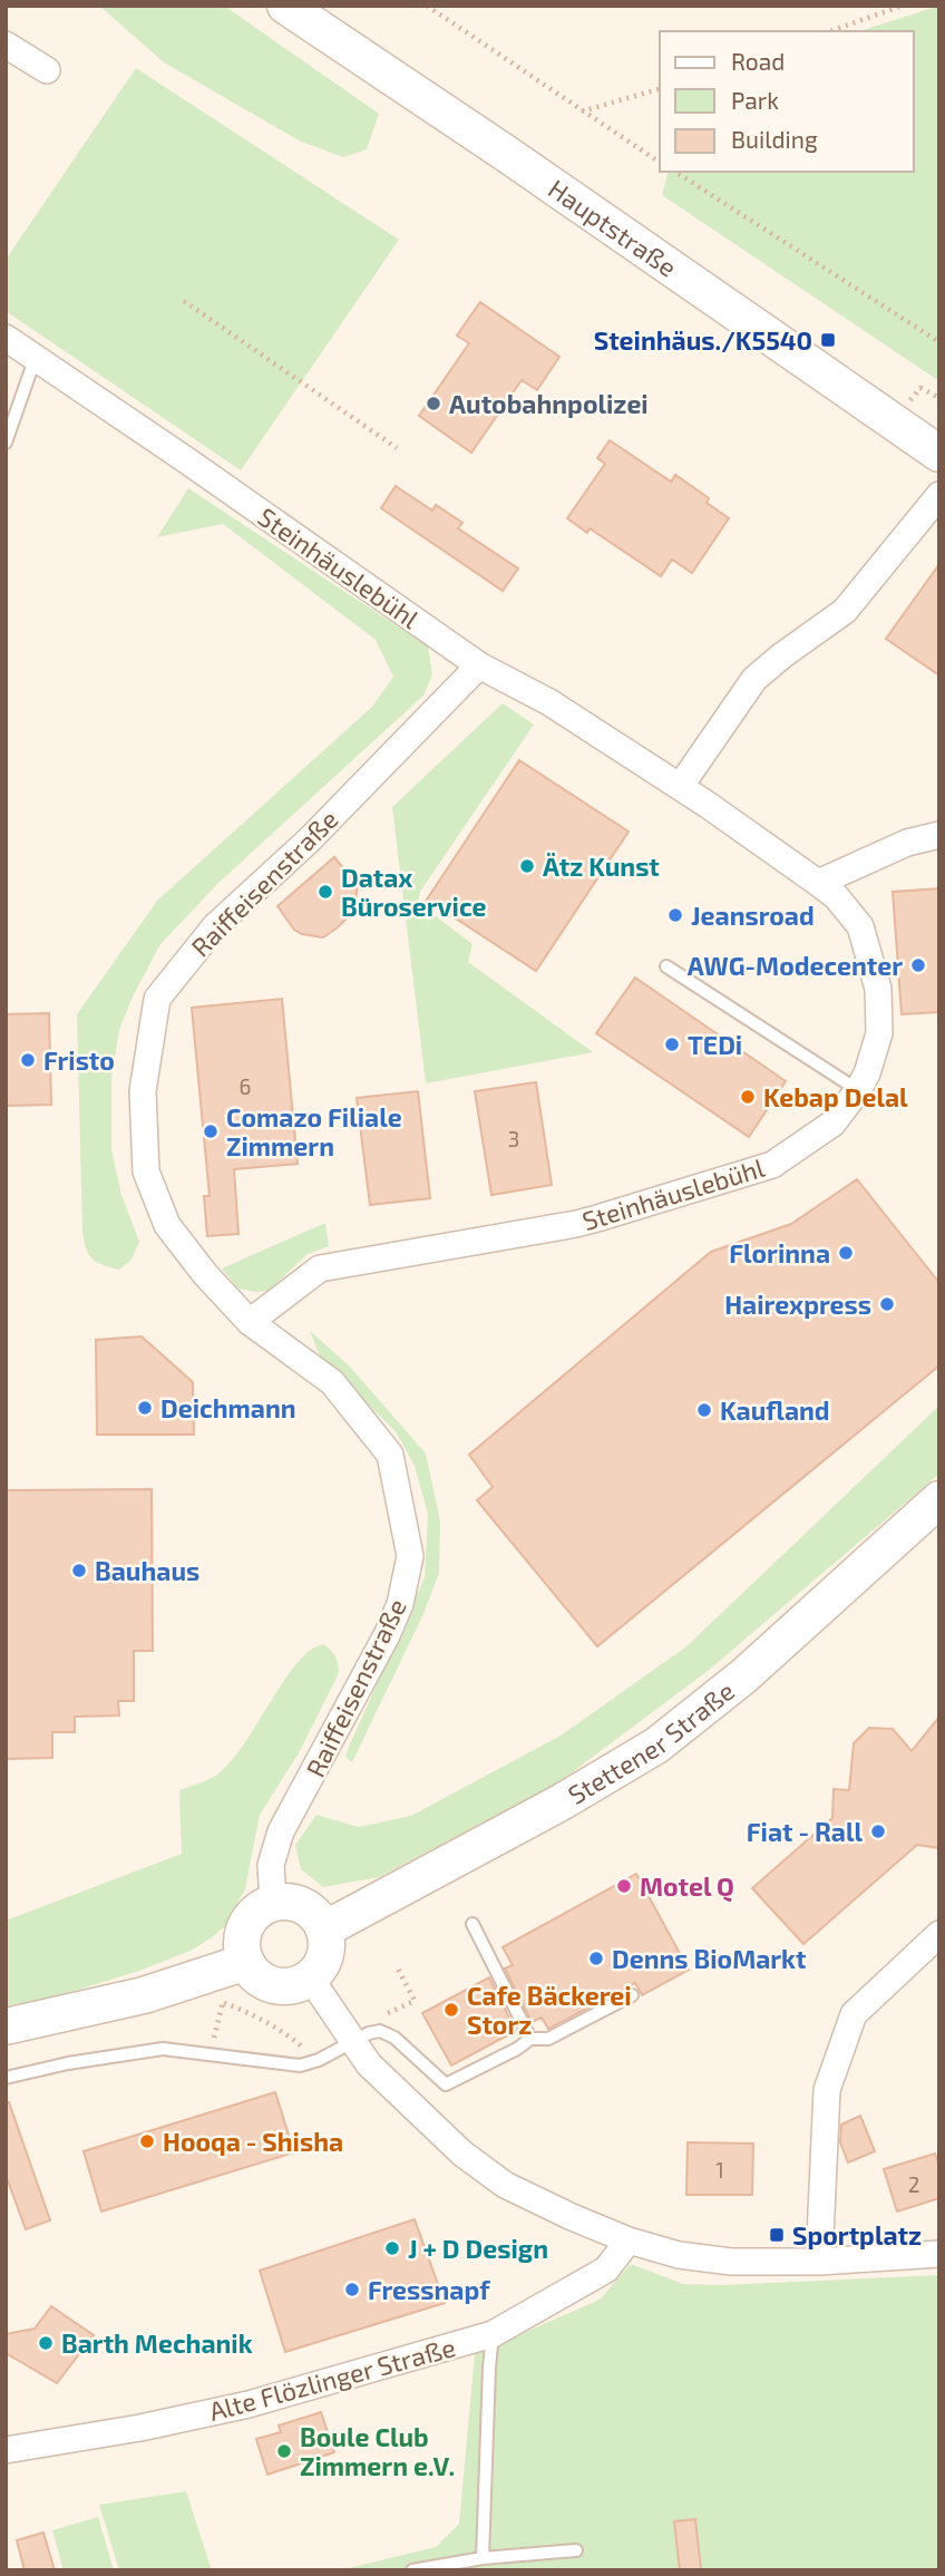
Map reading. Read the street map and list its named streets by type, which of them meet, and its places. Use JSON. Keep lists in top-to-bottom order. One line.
{"streets":{"street":["Hauptstraße","Steinhäuslebühl","Raiffeisenstraße","Stettener Straße","Alte Flözlinger Straße"]},"crossings":[["Steinhäuslebühl","Raiffeisenstraße"],["Raiffeisenstraße","Stettener Straße"]],"places":{"transit":["Steinhäus./K5540","Sportplatz"],"other":["Autobahnpolizei","Ätz Kunst","Datax Büroservice","Jeansroad","AWG-Modecenter","TEDi","Fristo","Kebap Delal","Comazo Filiale Zimmern","Florinna","Hairexpress","Deichmann","Kaufland","Bauhaus","Fiat - Rall","Motel Q","Denns BioMarkt","Cafe Bäckerei Storz","Hooqa - Shisha","J + D Design","Fressnapf","Barth Mechanik","Boule Club Zimmern e.V."]},"house_numbers":["6","3","1","2"],"legend":["Road","Park","Building"]}
